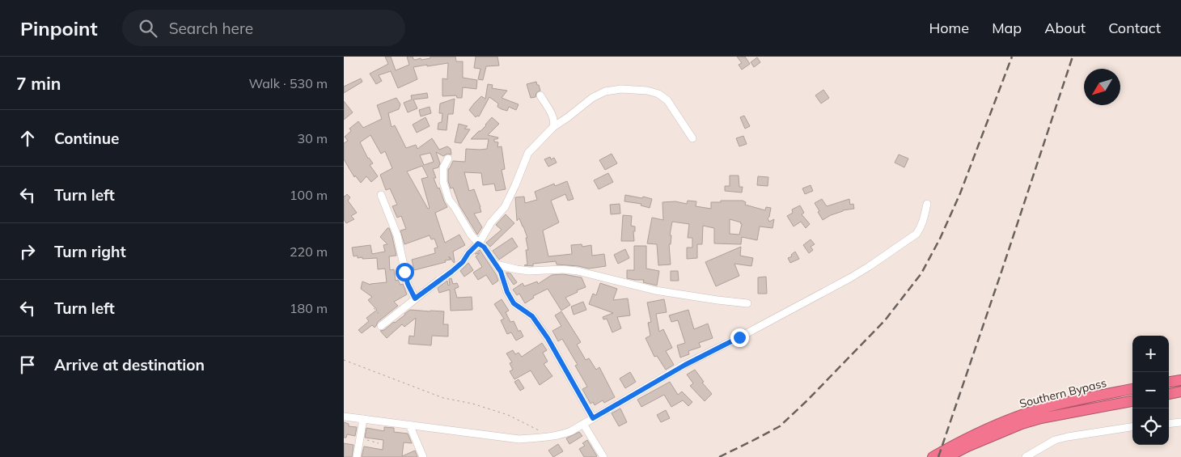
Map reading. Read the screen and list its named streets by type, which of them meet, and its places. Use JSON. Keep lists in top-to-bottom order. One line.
{"streets":{"highway":["Southern Bypass"]},"north":"bottom left","page":{"header":"Pinpoint","search":"Search here","nav":["Home","Map","About","Contact"],"heading":["7 min","Walk · 530 m"],"list":[["Continue","30 m"],["Turn left","100 m"],["Turn right","220 m"],["Turn left","180 m"],"Arrive at destination"],"map_buttons":["+","−"]}}
